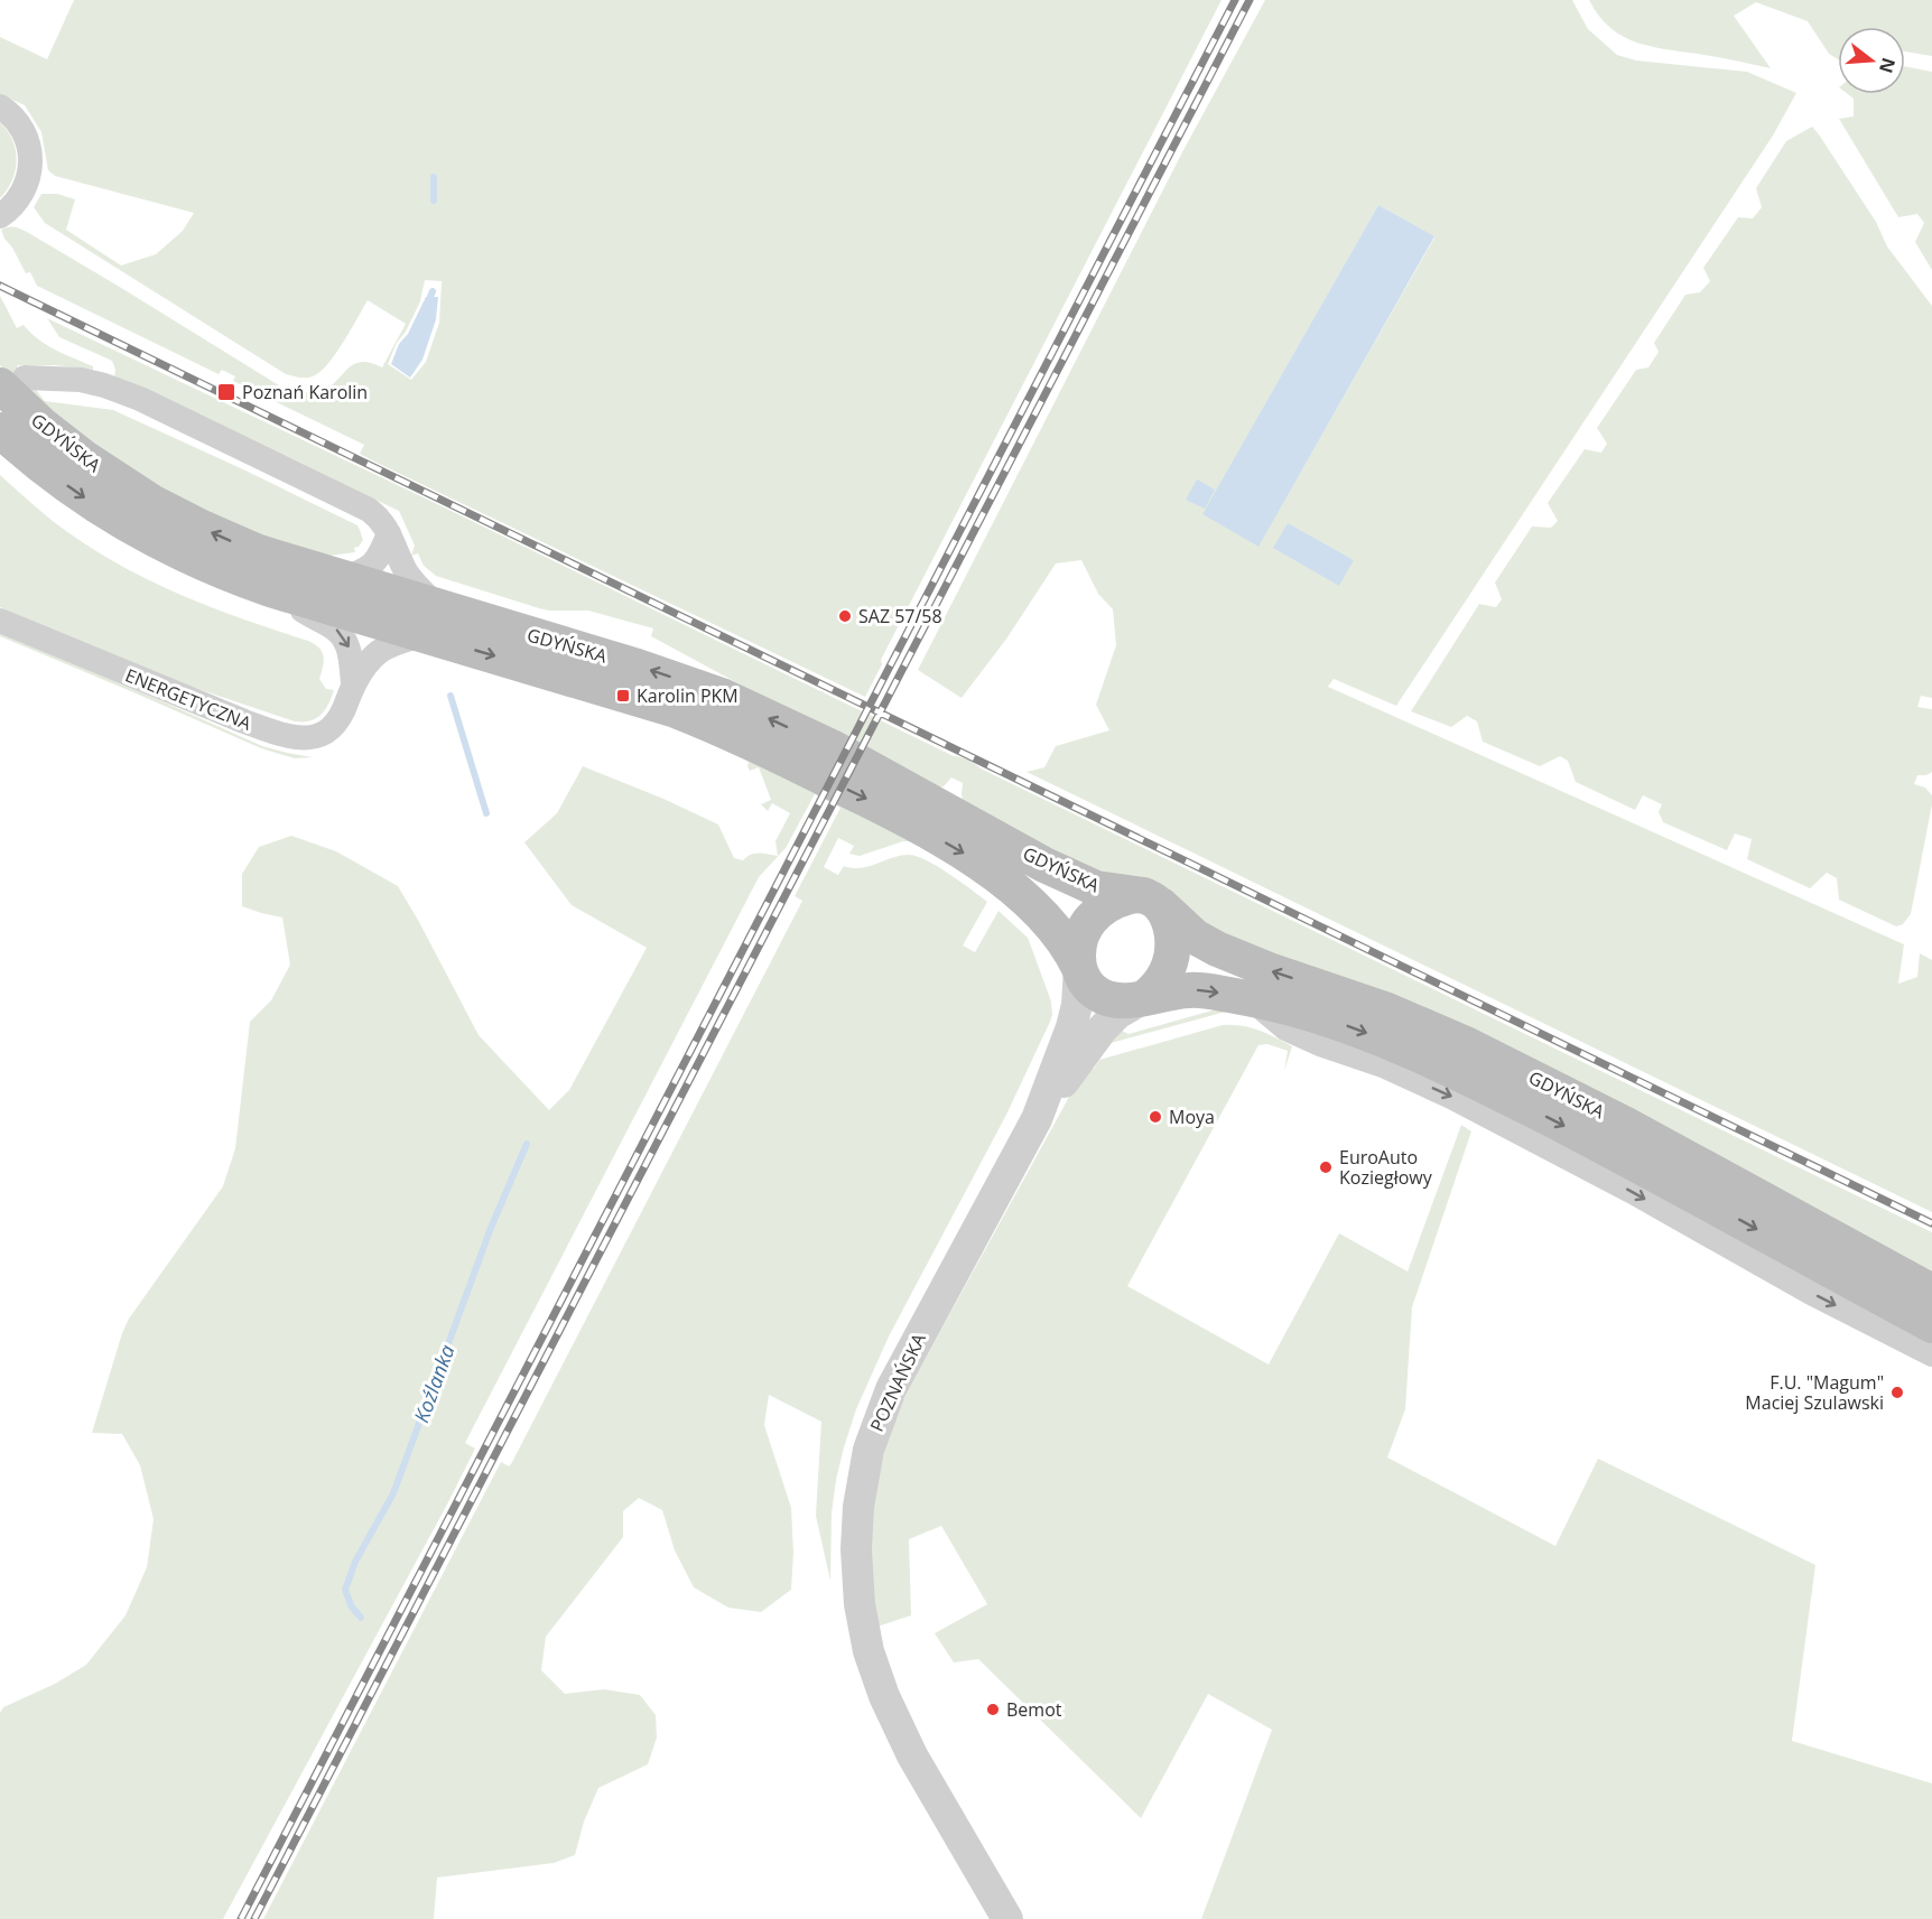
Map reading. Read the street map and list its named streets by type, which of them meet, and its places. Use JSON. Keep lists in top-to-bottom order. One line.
{"streets":{"main road":["GDYŃSKA"],"street":["ENERGETYCZNA","POZNAŃSKA"]},"crossings":[["GDYŃSKA","ENERGETYCZNA"],["GDYŃSKA","POZNAŃSKA"]],"water":["Koźlanka"],"places":{"transit":["Poznań Karolin","Karolin PKM"],"other":["SAZ 57/58","Moya","EuroAuto Koziegłowy","F.U. \"Magum\" Maciej Szulawski","Bemot"]},"north":"right"}
